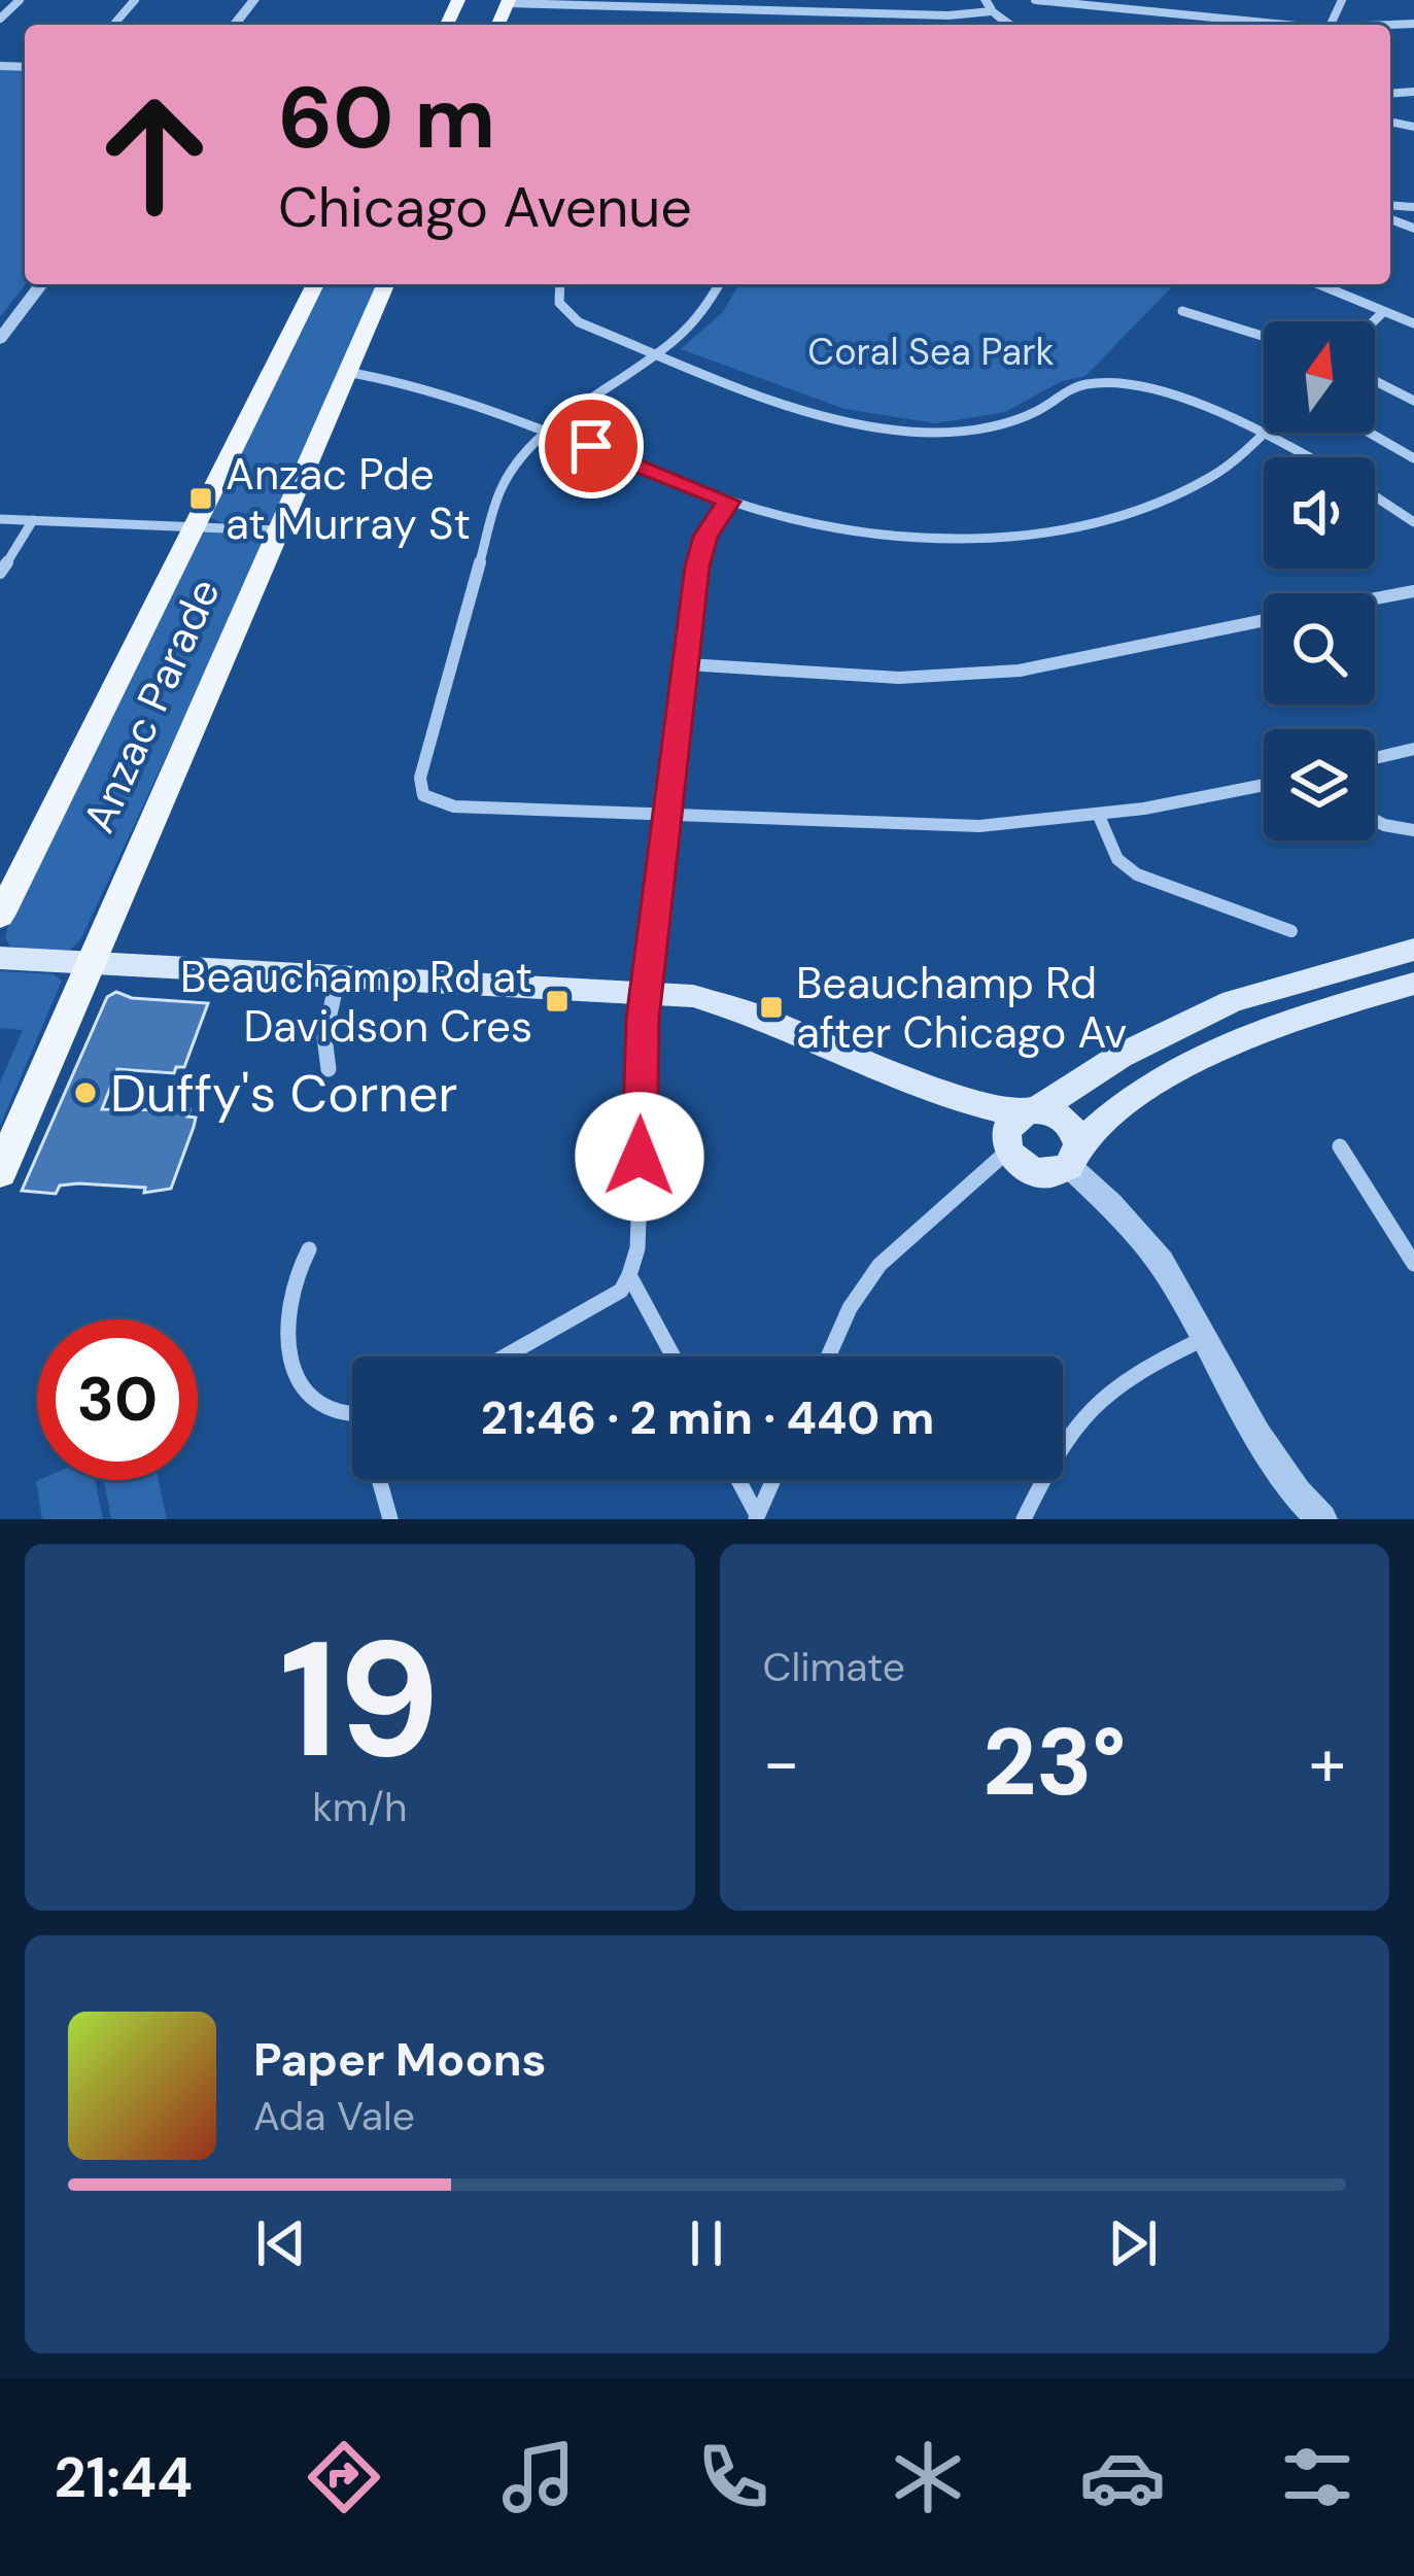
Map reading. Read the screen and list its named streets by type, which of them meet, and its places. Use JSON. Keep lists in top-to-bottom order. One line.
{"streets":{"main road":["Anzac Parade"]},"parks":["Coral Sea Park"],"places":{"transit":["Anzac Pde at Murray St","Beauchamp Rd at Davidson Cres","Beauchamp Rd after Chicago Av"],"other":["Duffy's Corner"]},"north":"top","page":{"turn":["60 m","Chicago Avenue"],"limit":"30","trip":"21:46 · 2 min · 440 m","tile":[["19","km/h"],"Climate"],"heat":["−","23°","+"],"song":["Paper Moons","Ada Vale"],"tabs":"21:44"}}
